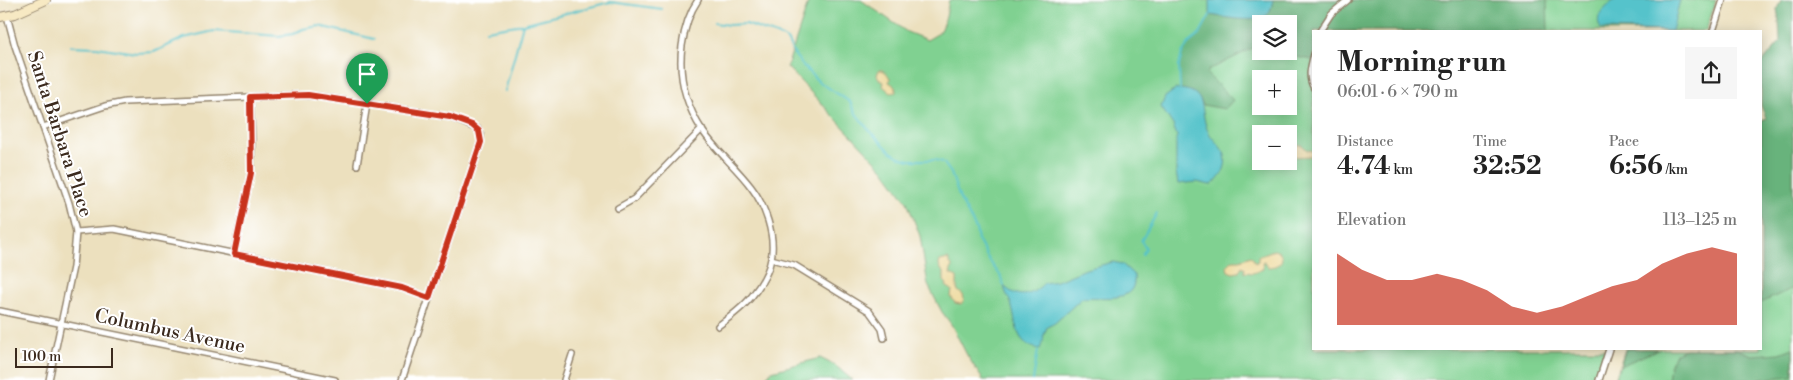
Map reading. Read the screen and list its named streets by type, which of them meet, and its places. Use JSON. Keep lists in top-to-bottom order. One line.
{"streets":{"street":["Santa Barbara Place","Columbus Avenue"]},"crossings":[["Santa Barbara Place","Columbus Avenue"]],"scale_bar":"100 m","page":{"map_buttons":["+","−"],"heading":["Morning run","06:01 · 6 × 790 m"],"stats":[["Distance","4.74 km"],["Time","32:52"],["Pace","6:56 /km"]],"chart":["Elevation","113–125 m"],"scale":"100 m"}}
